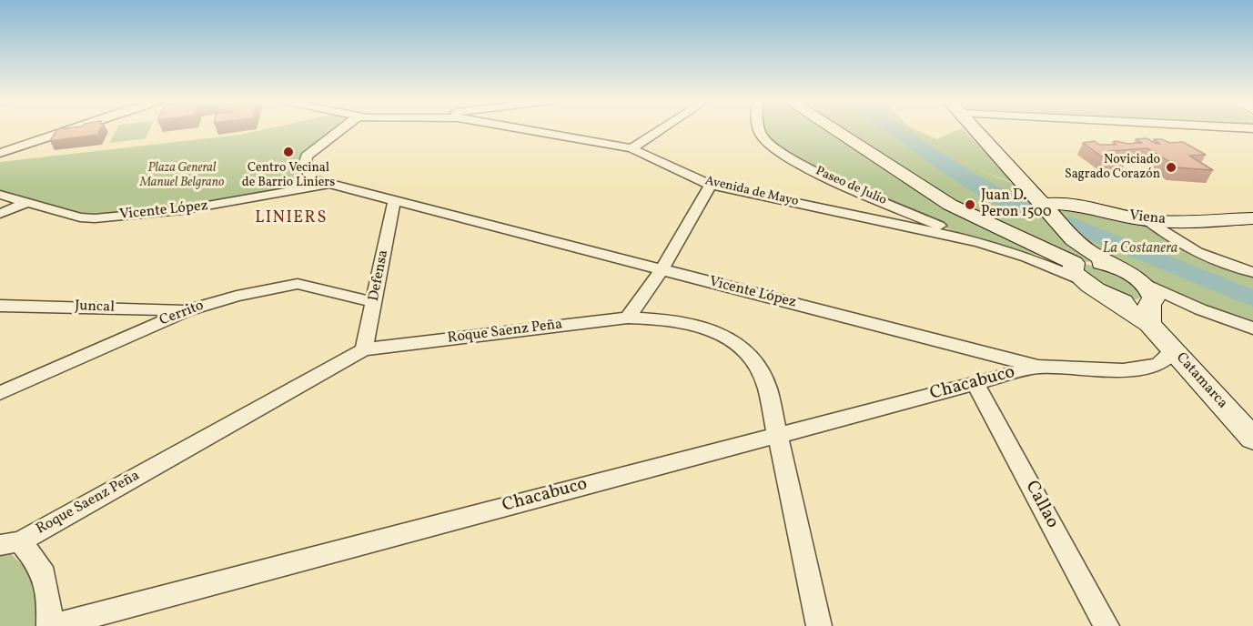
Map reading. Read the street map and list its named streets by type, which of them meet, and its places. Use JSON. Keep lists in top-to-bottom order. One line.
{"streets":{"street":["Paseo de Julio","Avenida de Mayo","Vicente López","Viena","Defensa","Juncal","Cerrito","Roque Saenz Peña","Catamarca","Chacabuco","Callao"]},"crossings":[["Paseo de Julio","Avenida de Mayo"],["Avenida de Mayo","Catamarca"],["Vicente López","Defensa"],["Vicente López","Catamarca"],["Vicente López","Chacabuco"],["Defensa","Cerrito"],["Defensa","Roque Saenz Peña"],["Juncal","Cerrito"],["Roque Saenz Peña","Chacabuco"],["Chacabuco","Callao"]],"districts":["LINIERS"],"parks":["Plaza General Manuel Belgrano","La Costanera"],"places":["Centro Vecinal de Barrio Liniers","Noviciado Sagrado Corazón","Juan D. Peron 1500"]}
